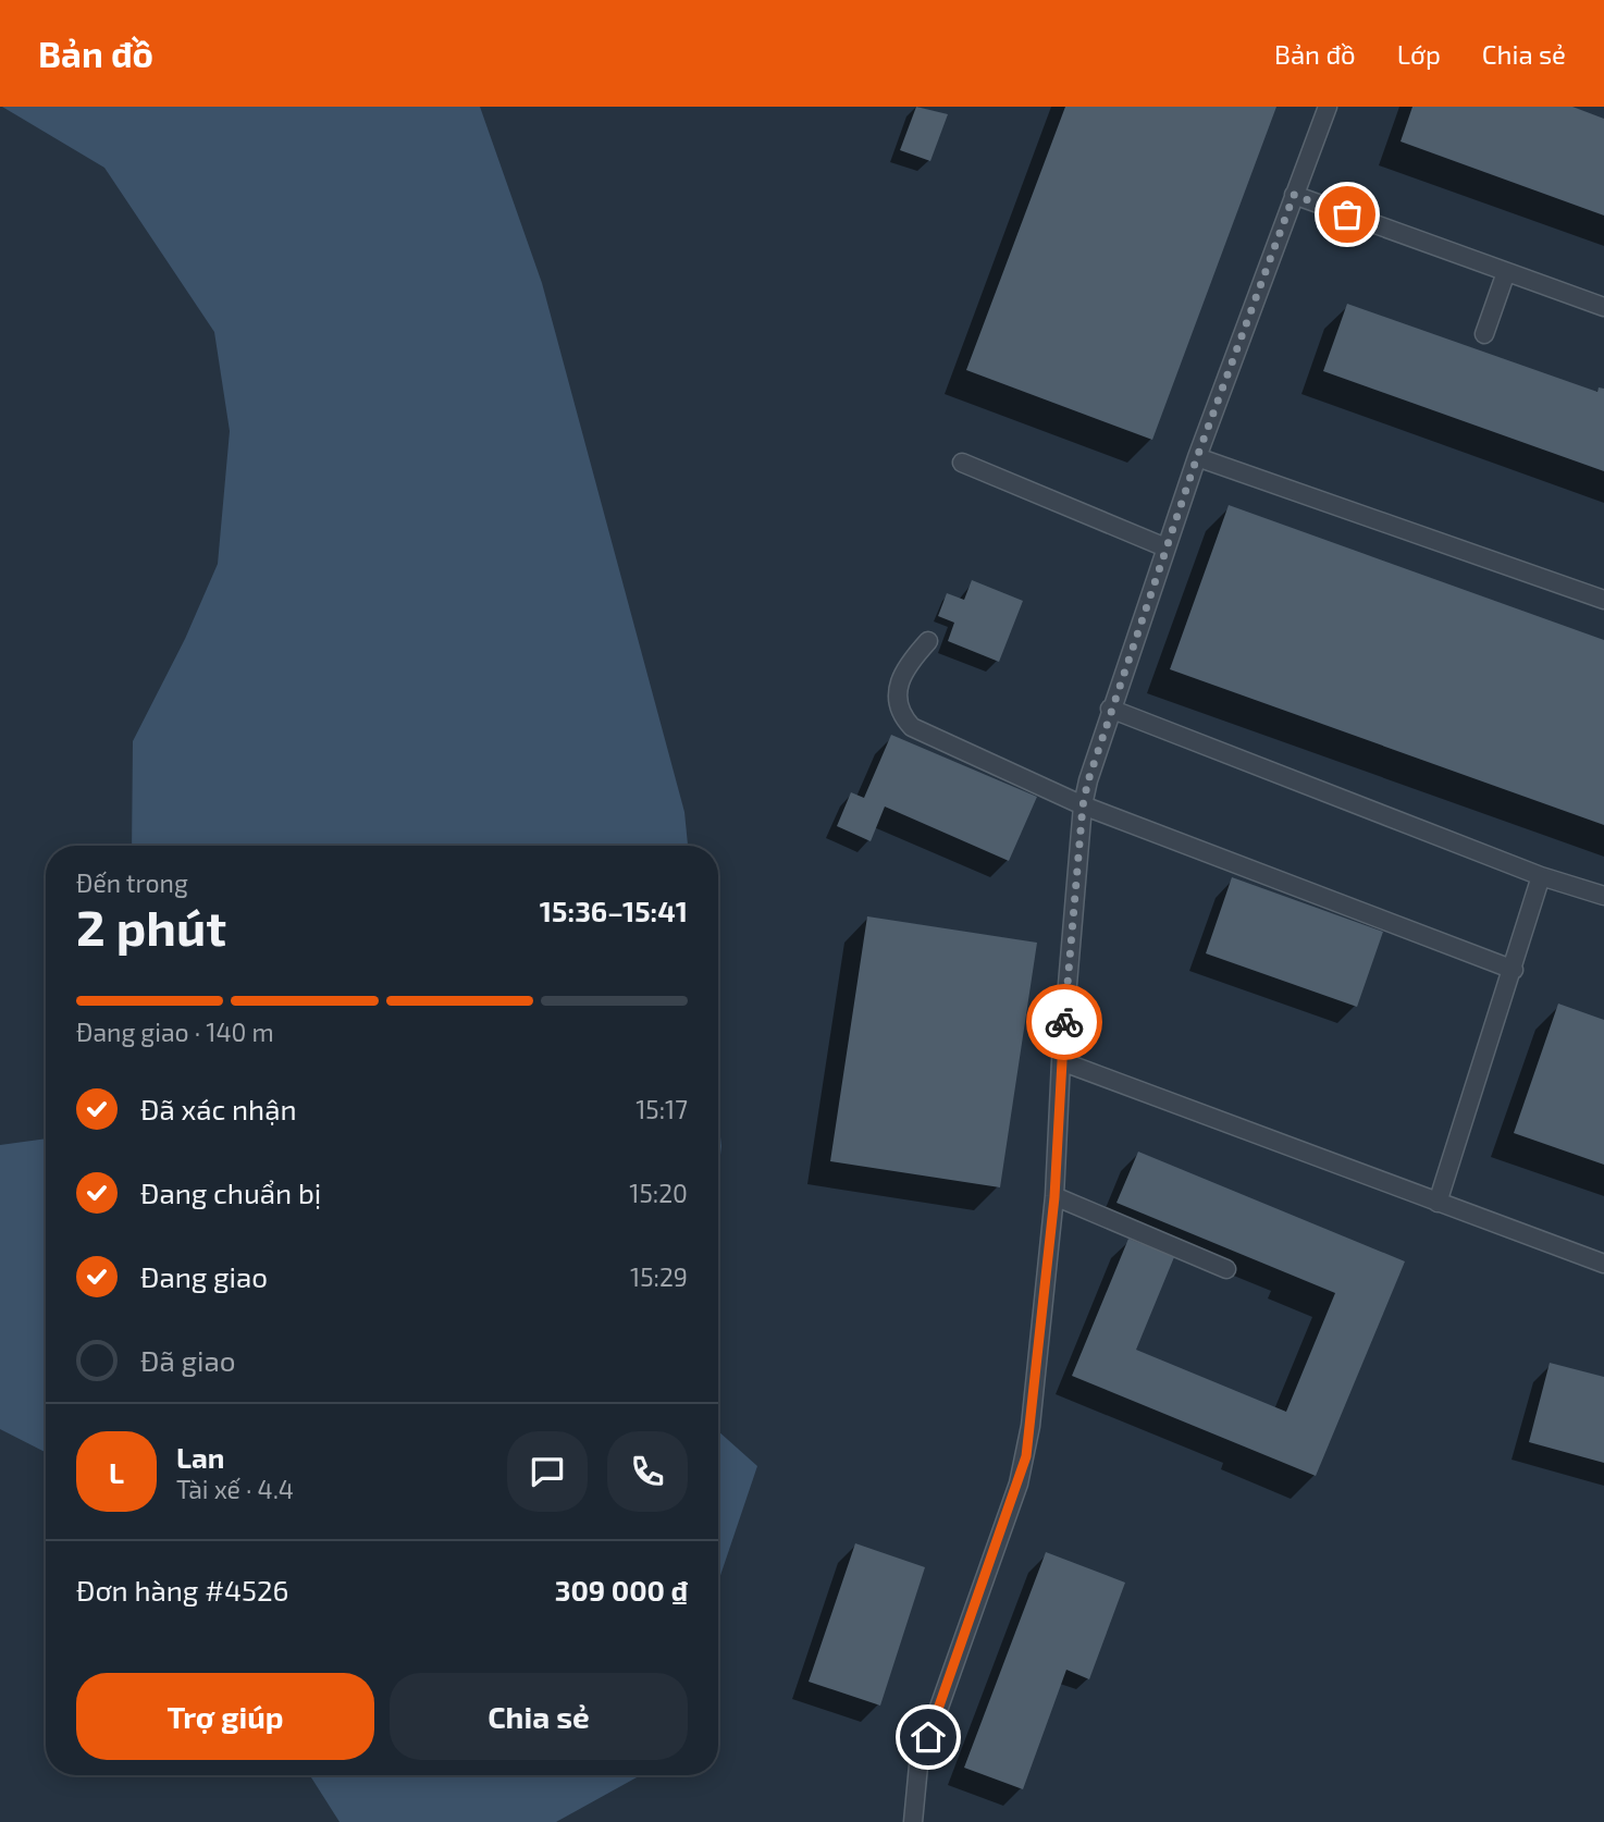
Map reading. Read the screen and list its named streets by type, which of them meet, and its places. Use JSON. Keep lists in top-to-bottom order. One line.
{"page":{"header":"Bản đồ","nav":["Bản đồ","Lớp","Chia sẻ"],"heading":["2 phút","Đến trong","15:36–15:41"],"panel":["Lan","Tài xế · 4.4","Đơn hàng #4526","309 000 ₫"],"bar":"Đang giao · 140 m","list":[["Đã xác nhận","15:17"],["Đang chuẩn bị","15:20"],["Đang giao","15:29"],"Đã giao"],"round":"L","buttons":["Trợ giúp","Chia sẻ"]}}
